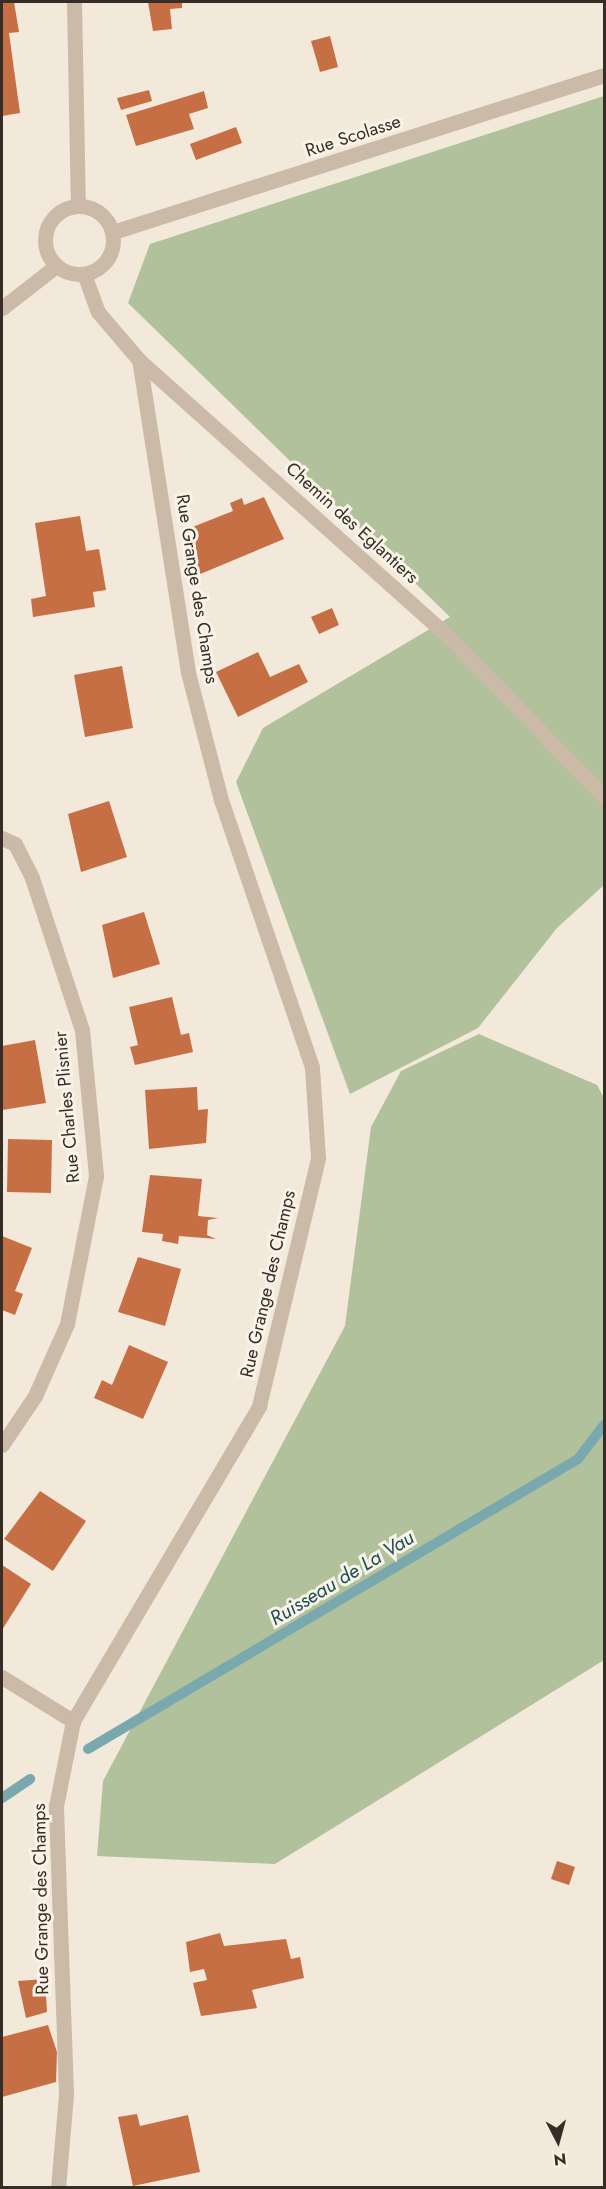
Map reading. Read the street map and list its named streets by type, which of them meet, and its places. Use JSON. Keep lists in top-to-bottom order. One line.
{"streets":{"street":["Rue Scolasse","Chemin des Eglantiers","Rue Grange des Champs","Rue Charles Plisnier"]},"crossings":[["Rue Scolasse","Chemin des Eglantiers"],["Chemin des Eglantiers","Rue Grange des Champs"]],"water":["Ruisseau de La Vau"],"north":"bottom"}
